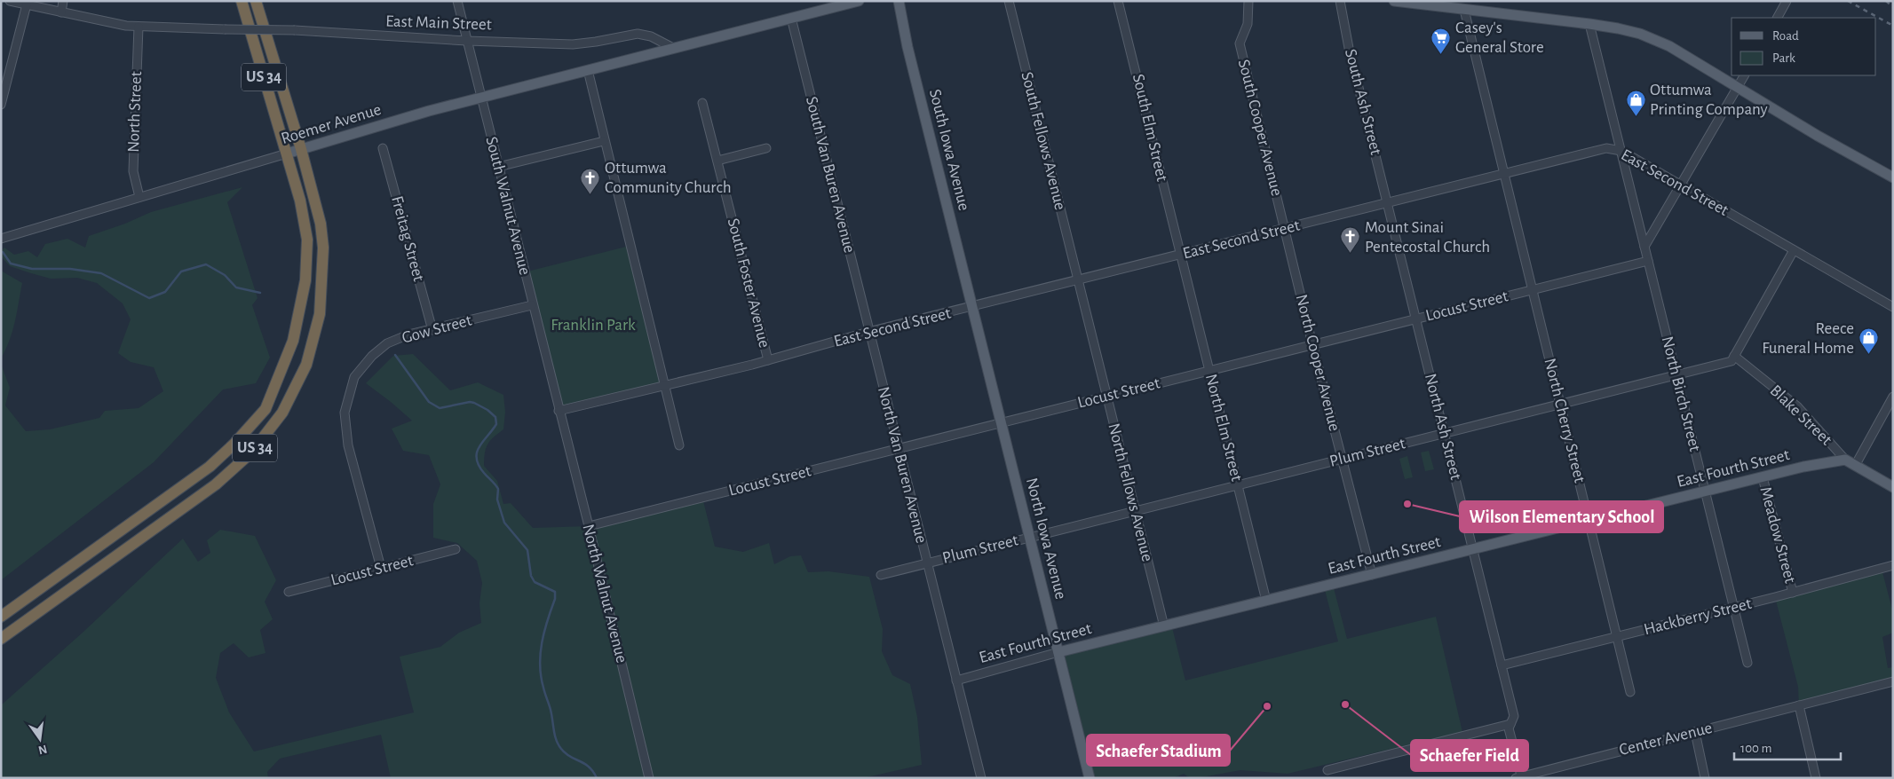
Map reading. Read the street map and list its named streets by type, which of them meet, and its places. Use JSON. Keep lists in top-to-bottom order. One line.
{"streets":{"highway":["US 34"],"main road":["Roemer Avenue","South Iowa Avenue","East Fourth Street","North Iowa Avenue"],"street":["East Main Street","South Ash Street","North Street","South Elm Street","South Cooper Avenue","South Fellows Avenue","South Van Buren Avenue","East Second Street","South Walnut Avenue","Freitag Street","South Foster Avenue","Locust Street","Gow Street","North Cooper Avenue","North Birch Street","Blake Street","North Cherry Street","North Ash Street","North Elm Street","Plum Street","North Van Buren Avenue","North Fellows Avenue","Meadow Street","North Walnut Avenue","Hackberry Street","Center Avenue"]},"crossings":[["East Main Street","North Street"],["East Main Street","Roemer Avenue"],["East Main Street","South Walnut Avenue"],["US 34","Roemer Avenue"],["South Ash Street","East Second Street"],["South Ash Street","North Ash Street"],["North Street","Roemer Avenue"],["Roemer Avenue","South Walnut Avenue"],["South Elm Street","East Second Street"],["South Elm Street","North Elm Street"],["South Cooper Avenue","East Second Street"],["South Cooper Avenue","North Cooper Avenue"],["South Fellows Avenue","East Second Street"],["South Fellows Avenue","North Fellows Avenue"],["South Iowa Avenue","East Second Street"],["South Iowa Avenue","North Iowa Avenue"],["South Van Buren Avenue","East Second Street"],["South Van Buren Avenue","North Van Buren Avenue"],["East Second Street","South Walnut Avenue"],["East Second Street","South Foster Avenue"],["East Second Street","North Cooper Avenue"],["East Second Street","North Birch Street"],["East Second Street","North Cherry Street"],["East Second Street","North Ash Street"],["East Second Street","North Elm Street"],["East Second Street","North Van Buren Avenue"],["East Second Street","North Fellows Avenue"],["East Second Street","North Iowa Avenue"],["East Second Street","North Walnut Avenue"],["South Walnut Avenue","Gow Street"],["South Walnut Avenue","North Walnut Avenue"],["Freitag Street","Gow Street"],["Locust Street","Gow Street"],["Locust Street","North Cooper Avenue"],["Locust Street","North Birch Street"],["Locust Street","North Cherry Street"],["Locust Street","North Ash Street"],["Locust Street","North Elm Street"],["Locust Street","North Van Buren Avenue"],["Locust Street","North Fellows Avenue"],["Locust Street","North Iowa Avenue"],["Locust Street","North Walnut Avenue"],["North Cooper Avenue","Plum Street"],["North Cooper Avenue","East Fourth Street"],["North Birch Street","Plum Street"],["North Birch Street","East Fourth Street"],["North Birch Street","Hackberry Street"],["Blake Street","Plum Street"],["Blake Street","East Fourth Street"],["North Cherry Street","Plum Street"],["North Cherry Street","East Fourth Street"],["North Cherry Street","Hackberry Street"],["North Ash Street","Plum Street"],["North Ash Street","East Fourth Street"],["North Ash Street","Hackberry Street"],["North Ash Street","Center Avenue"],["North Elm Street","Plum Street"],["North Elm Street","East Fourth Street"],["Plum Street","North Van Buren Avenue"],["Plum Street","North Fellows Avenue"],["Plum Street","North Iowa Avenue"],["North Van Buren Avenue","East Fourth Street"],["East Fourth Street","North Fellows Avenue"],["East Fourth Street","Meadow Street"],["East Fourth Street","North Iowa Avenue"],["Meadow Street","Hackberry Street"]],"parks":["Franklin Park"],"places":{"supermarket":["Casey's General Store"],"shop":["Ottumwa Printing Company","Reece Funeral Home"],"church":["Ottumwa Community Church","Mount Sinai Pentecostal Church"],"other":["Wilson Elementary School","Schaefer Field","Schaefer Stadium"]},"legend":["Road","Park"],"scale_bar":"100 m","north":"bottom"}
